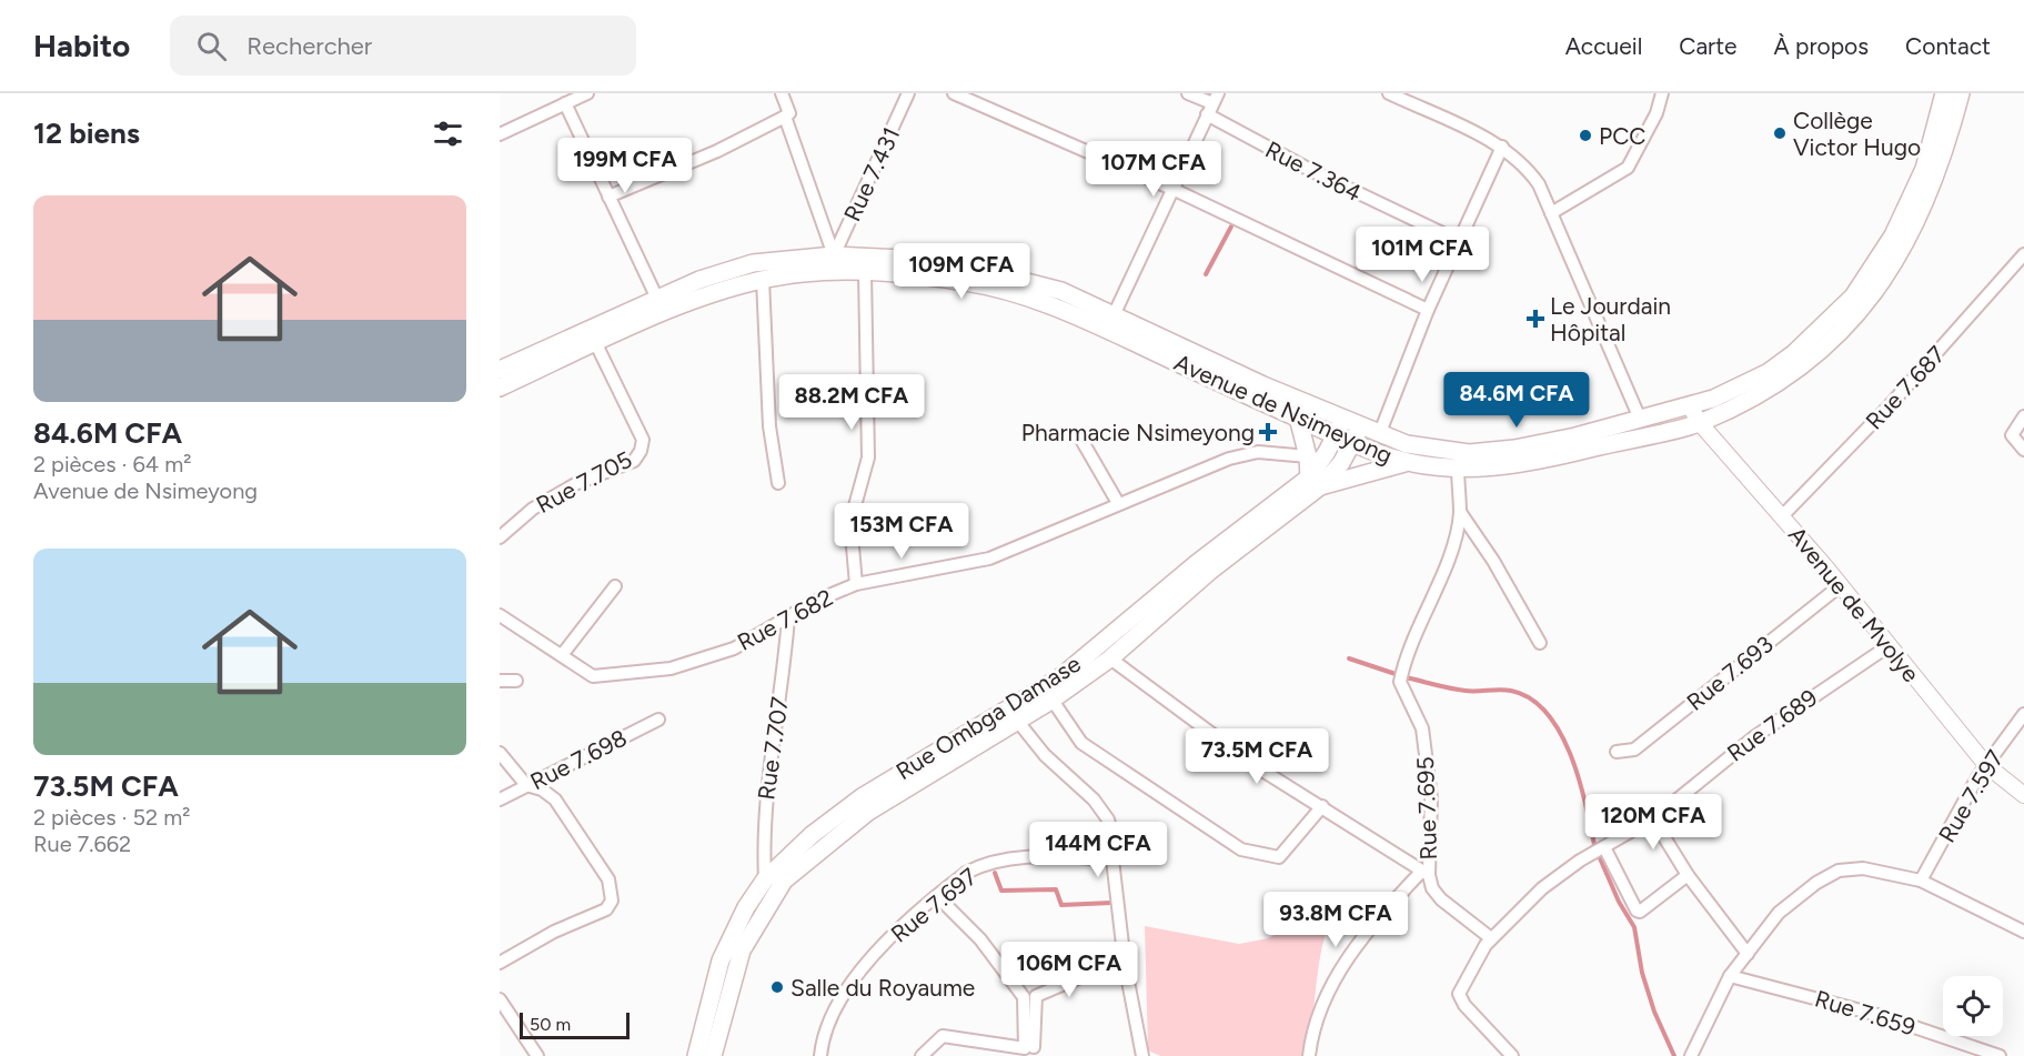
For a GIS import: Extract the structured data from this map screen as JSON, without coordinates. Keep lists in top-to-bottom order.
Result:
{
  "streets": {
    "main road": ["Avenue de Nsimeyong", "Rue Ombga Damase"],
    "street": [
      "Rue 7.364",
      "Rue 7.431",
      "Rue 7.687",
      "Rue 7.705",
      "Avenue de Mvolye",
      "Rue 7.682",
      "Rue 7.693",
      "Rue 7.689",
      "Rue 7.707",
      "Rue 7.698",
      "Rue 7.597",
      "Rue 7.695",
      "Rue 7.697",
      "Rue 7.659"
    ]
  },
  "crossings": [
    ["Rue 7.431", "Avenue de Nsimeyong"],
    ["Rue 7.687", "Avenue de Mvolye"],
    ["Avenue de Nsimeyong", "Rue 7.705"],
    ["Avenue de Nsimeyong", "Avenue de Mvolye"],
    ["Avenue de Nsimeyong", "Rue Ombga Damase"],
    ["Avenue de Nsimeyong", "Rue 7.695"],
    ["Avenue de Mvolye", "Rue 7.693"],
    ["Avenue de Mvolye", "Rue 7.689"],
    ["Avenue de Mvolye", "Rue 7.597"],
    ["Rue 7.682", "Rue 7.707"],
    ["Rue Ombga Damase", "Rue 7.707"],
    ["Rue 7.689", "Rue 7.695"]
  ],
  "places": {
    "other": ["Collège Victor Hugo", "PCC", "Salle du Royaume"],
    "health": ["Le Jourdain Hôpital", "Pharmacie Nsimeyong"]
  },
  "scale_bar": "50 m",
  "page": {
    "header": "Habito",
    "search": "Rechercher",
    "nav": [
      "Accueil",
      "Carte",
      "À propos",
      "Contact"
    ],
    "heading": "12 biens",
    "price": [
      "199M CFA",
      "107M CFA",
      "101M CFA",
      "109M CFA",
      "84.6M CFA",
      "88.2M CFA",
      "153M CFA",
      "73.5M CFA",
      "120M CFA",
      "144M CFA",
      "93.8M CFA",
      "106M CFA"
    ],
    "list": [
      {
        "name": "84.6M CFA",
        "note": "2 pièces · 64 m² · Avenue de Nsimeyong"
      },
      {
        "name": "73.5M CFA",
        "note": "2 pièces · 52 m² · Rue 7.662"
      }
    ],
    "scale": "50 m"
  }
}
